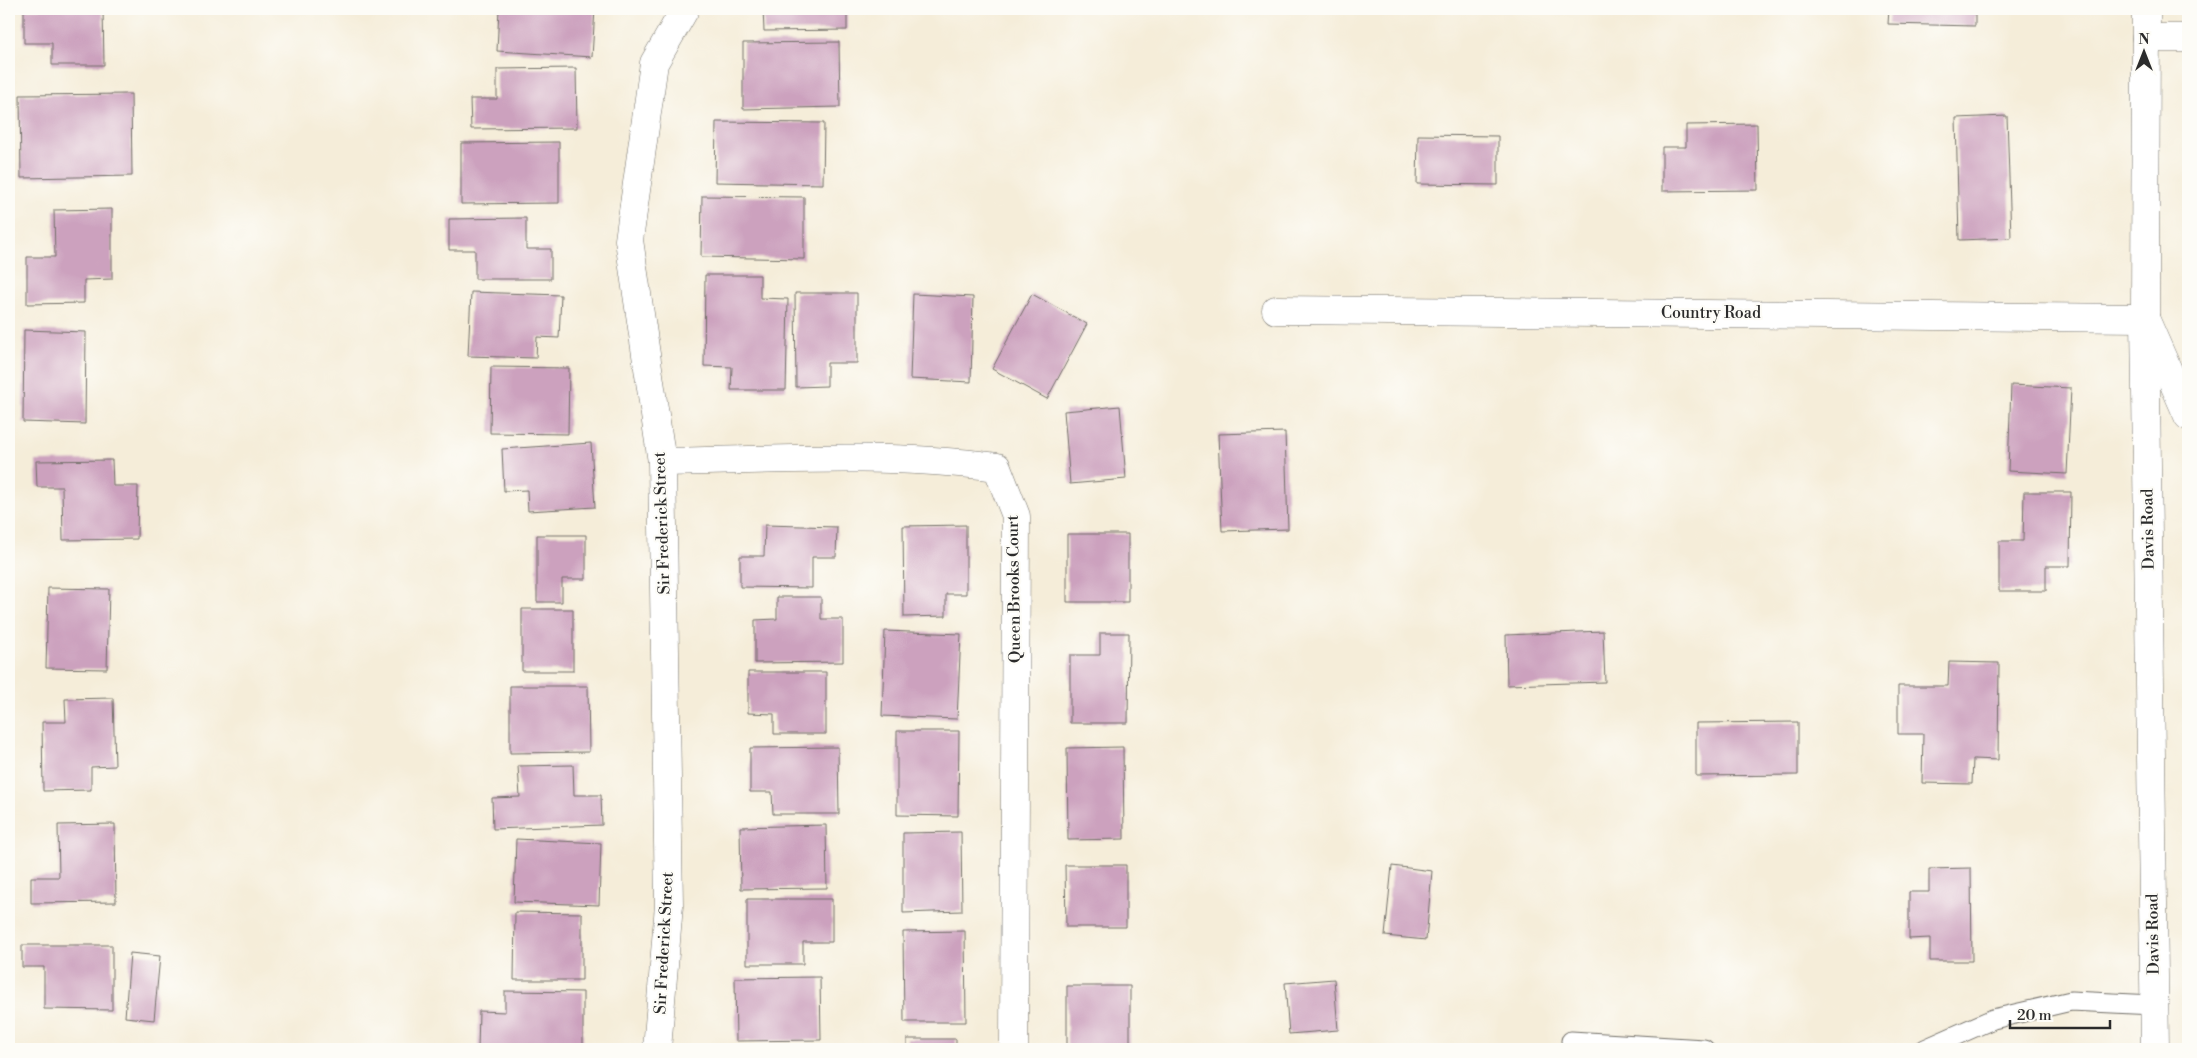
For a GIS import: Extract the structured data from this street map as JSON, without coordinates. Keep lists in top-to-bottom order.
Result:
{
  "streets": {
    "street": [
      "Country Road",
      "Sir Frederick Street",
      "Davis Road",
      "Queen Brooks Court"
    ]
  },
  "crossings": [
    ["Country Road", "Davis Road"],
    ["Sir Frederick Street", "Queen Brooks Court"]
  ],
  "scale_bar": "20 m",
  "north": "top"
}
